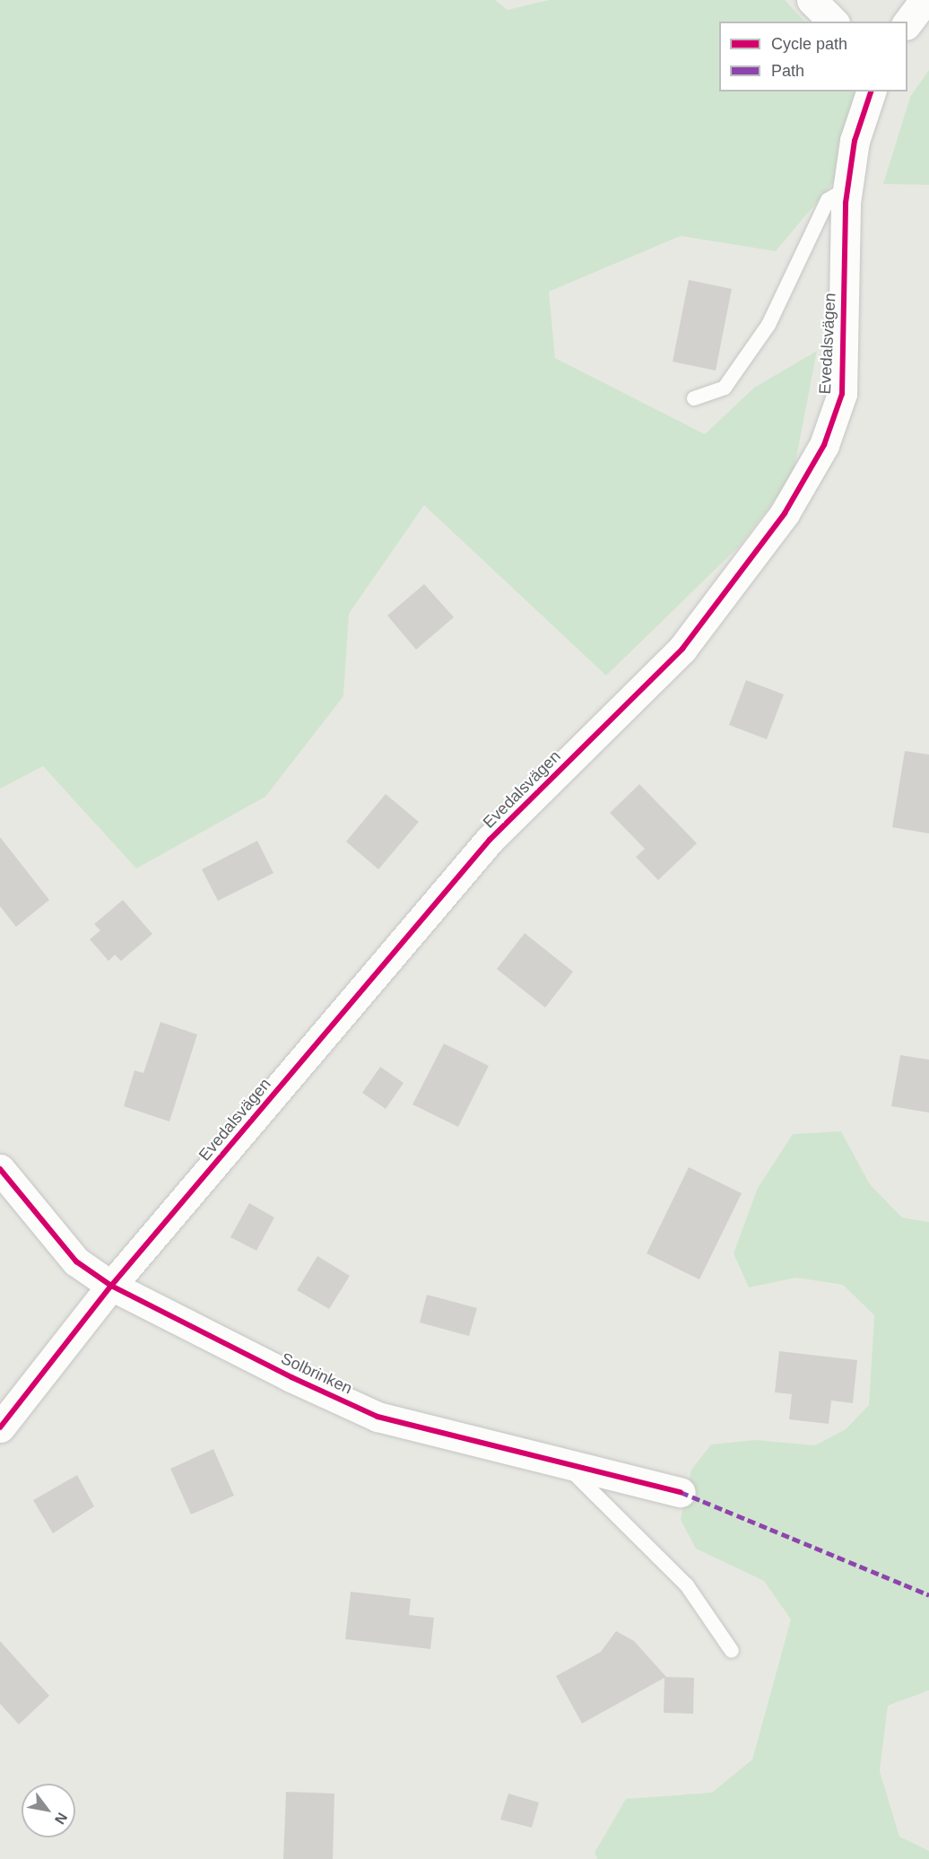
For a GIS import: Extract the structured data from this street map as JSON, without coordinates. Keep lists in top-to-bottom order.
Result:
{
  "streets": {
    "street": ["Evedalsvägen", "Solbrinken"]
  },
  "crossings": [
    ["Evedalsvägen", "Solbrinken"]
  ],
  "legend": ["Cycle path", "Path"],
  "north": "bottom right"
}
